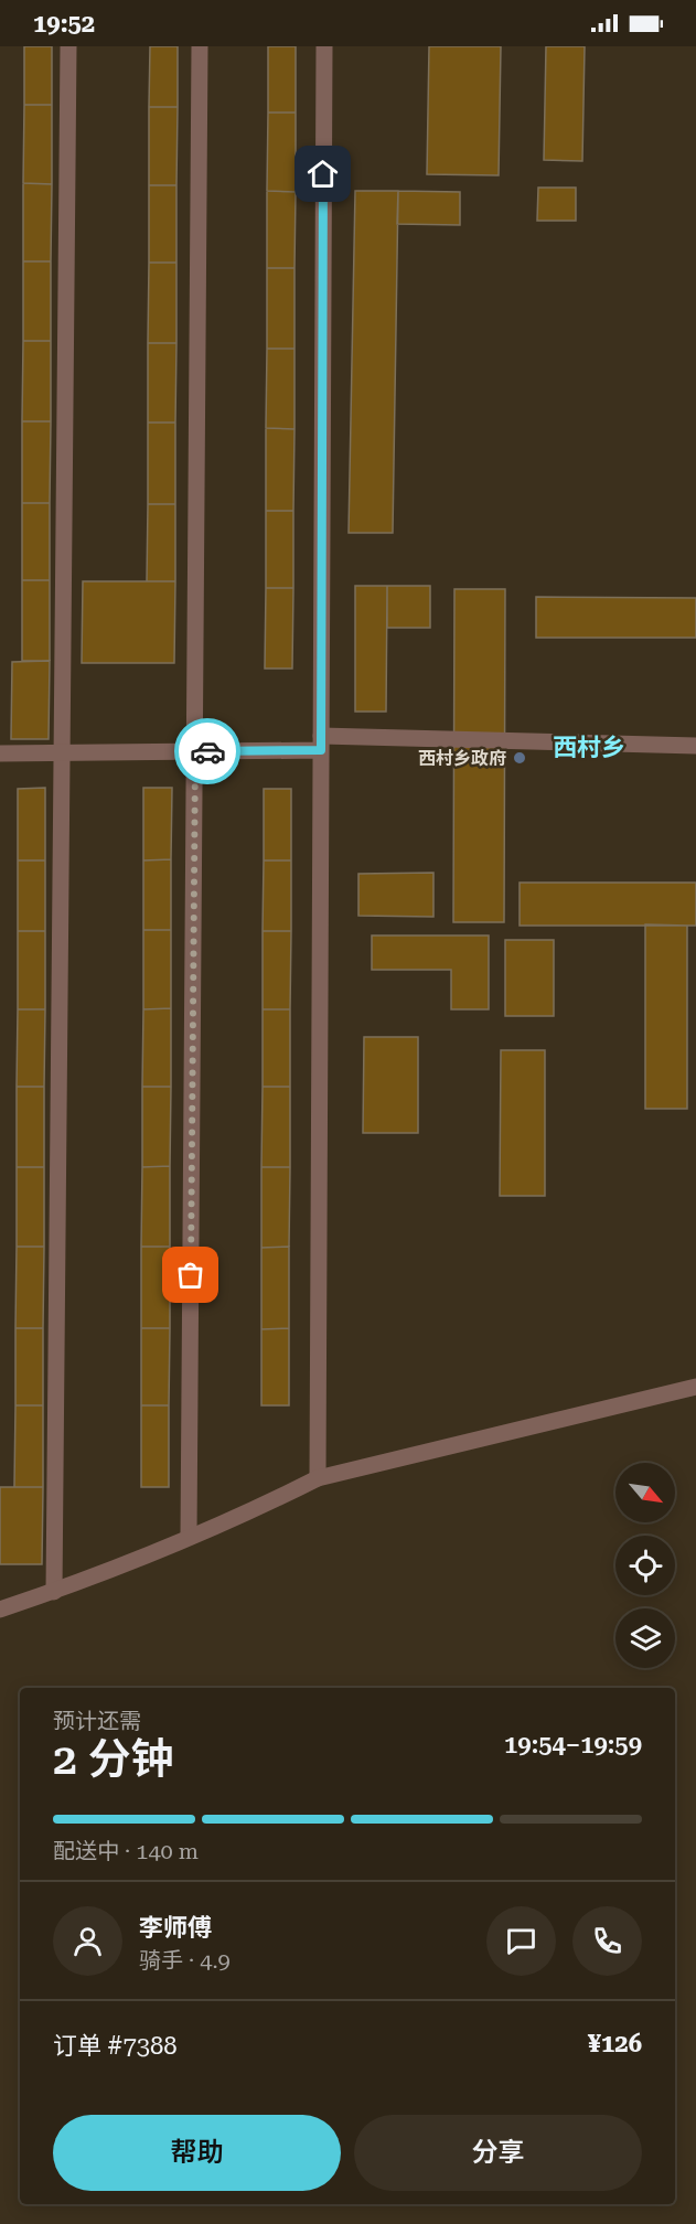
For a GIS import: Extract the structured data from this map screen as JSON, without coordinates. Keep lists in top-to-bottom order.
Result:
{
  "districts": ["西村乡"],
  "places": ["西村乡政府"],
  "north": "bottom right",
  "page": {
    "status": "19:52",
    "heading": ["2 分钟", "预计还需", "19:54–19:59"],
    "panel": [
      "李师傅",
      "骑手 · 4.9",
      "订单 #7388",
      "¥126"
    ],
    "bar": "配送中 · 140 m",
    "buttons": ["帮助", "分享"]
  }
}
